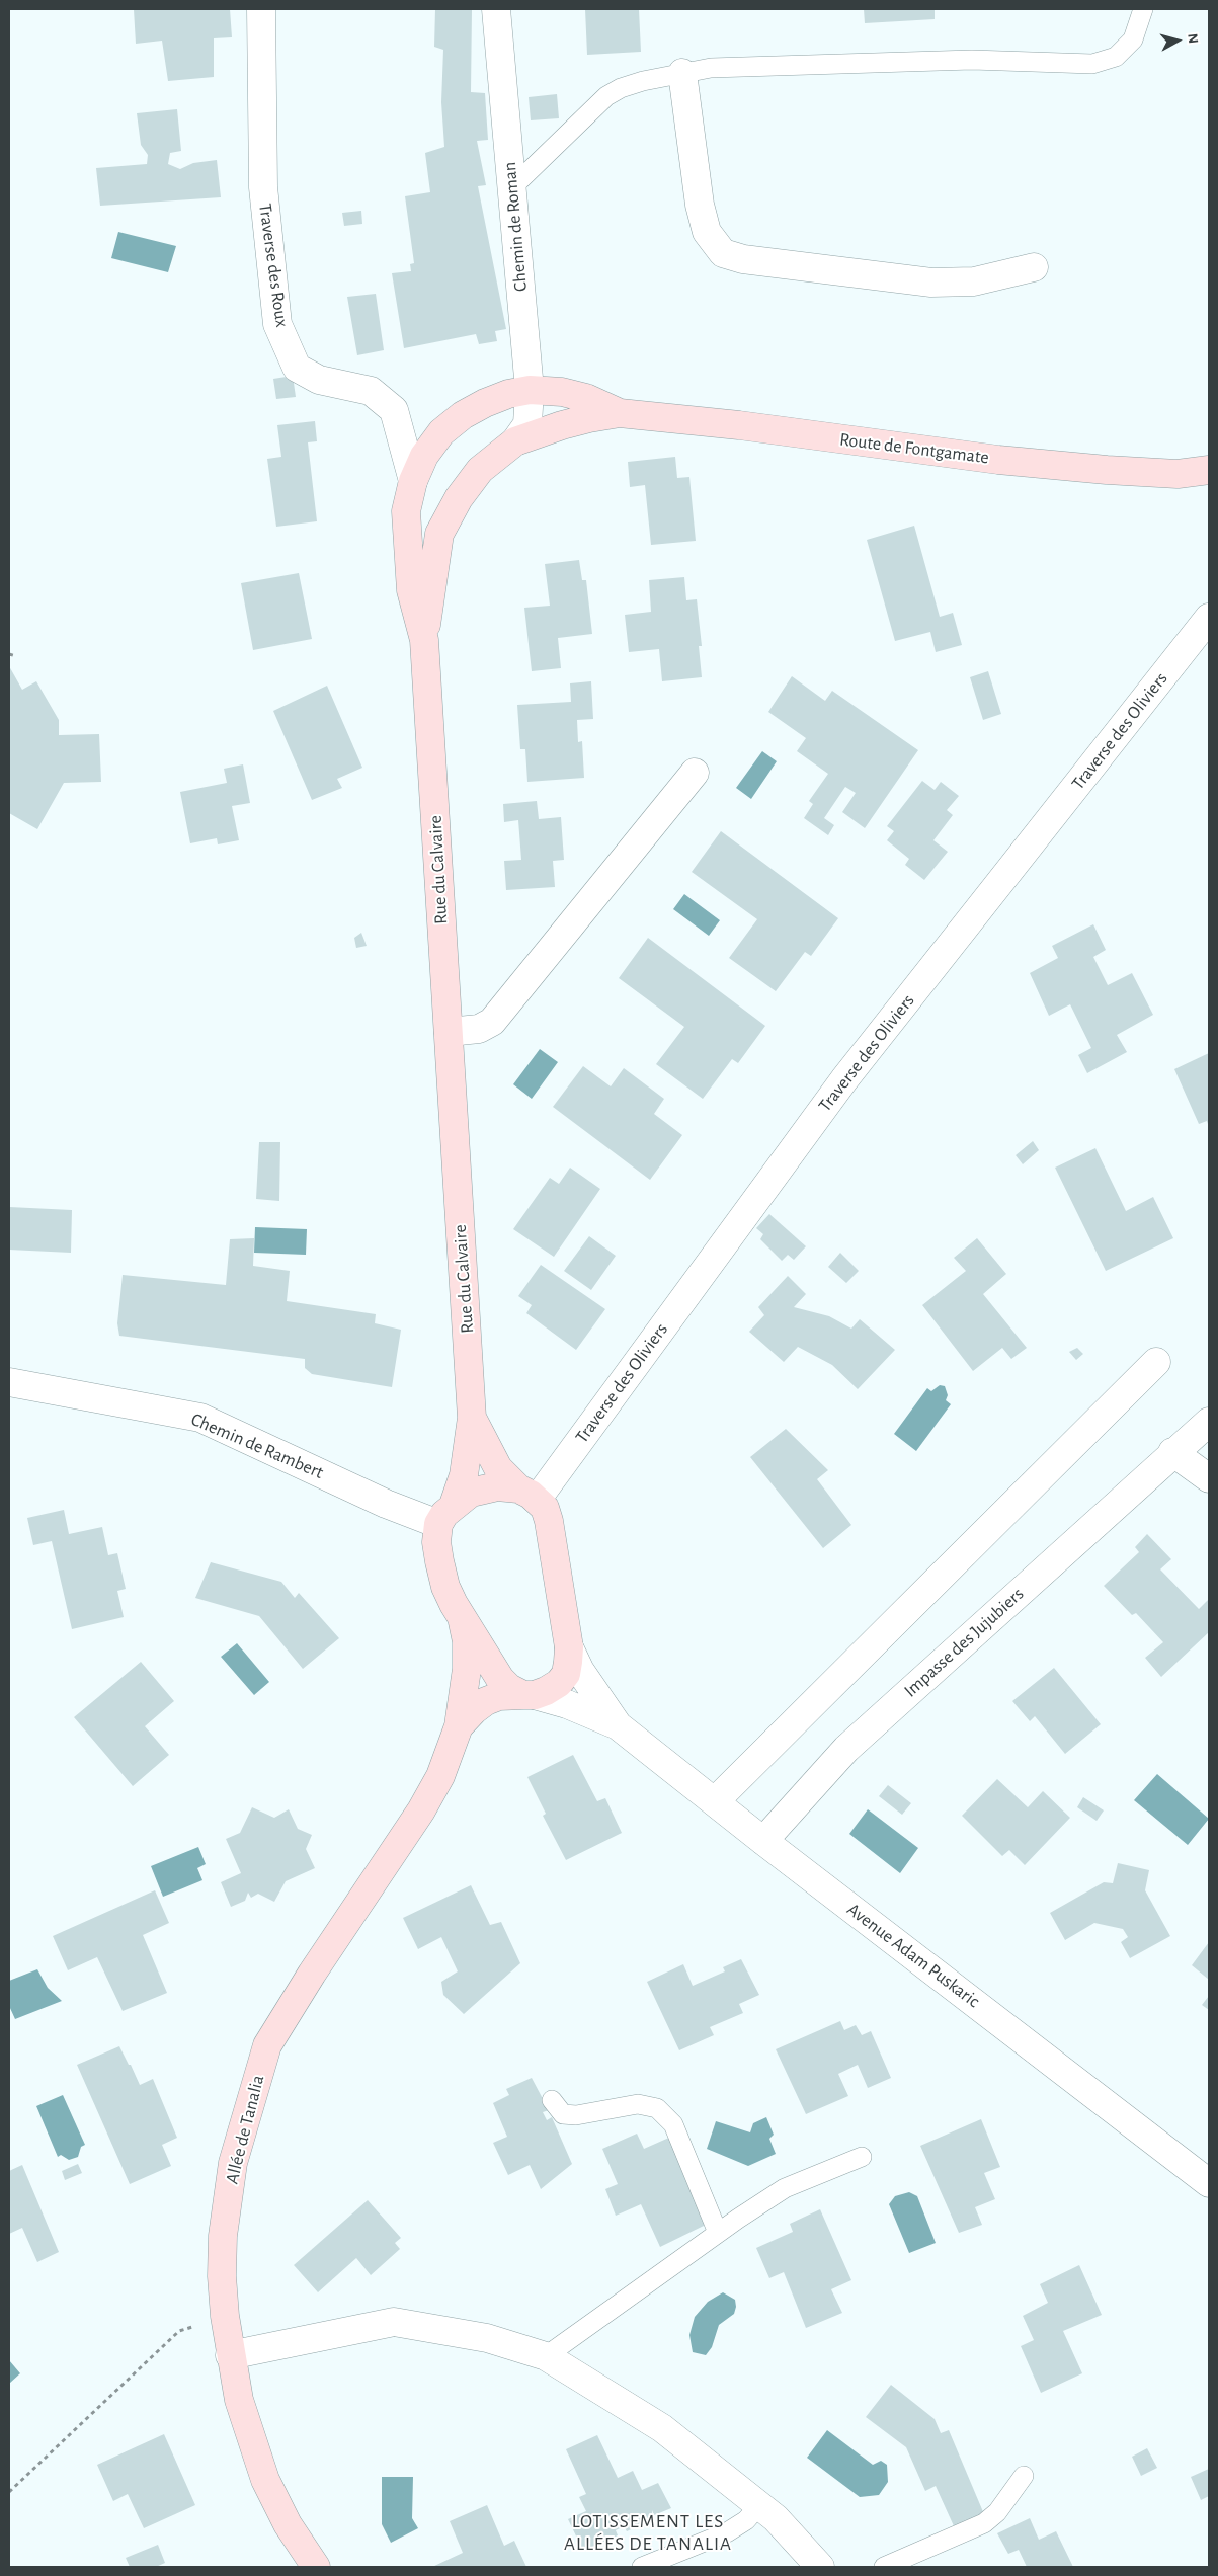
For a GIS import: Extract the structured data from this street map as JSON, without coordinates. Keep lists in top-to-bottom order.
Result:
{
  "streets": {
    "street": [
      "Chemin de Roman",
      "Traverse des Roux",
      "Route de Fontgamate",
      "Traverse des Oliviers",
      "Rue du Calvaire",
      "Chemin de Rambert",
      "Impasse des Jujubiers",
      "Avenue Adam Puskaric",
      "Allée de Tanalia"
    ]
  },
  "crossings": [
    ["Chemin de Roman", "Route de Fontgamate"],
    ["Chemin de Roman", "Rue du Calvaire"],
    ["Traverse des Roux", "Rue du Calvaire"],
    ["Route de Fontgamate", "Rue du Calvaire"],
    ["Traverse des Oliviers", "Rue du Calvaire"],
    ["Rue du Calvaire", "Chemin de Rambert"],
    ["Rue du Calvaire", "Avenue Adam Puskaric"],
    ["Rue du Calvaire", "Allée de Tanalia"],
    ["Impasse des Jujubiers", "Avenue Adam Puskaric"],
    ["Avenue Adam Puskaric", "Allée de Tanalia"]
  ],
  "districts": ["LOTISSEMENT LES ALLÉES DE TANALIA"],
  "north": "right"
}
